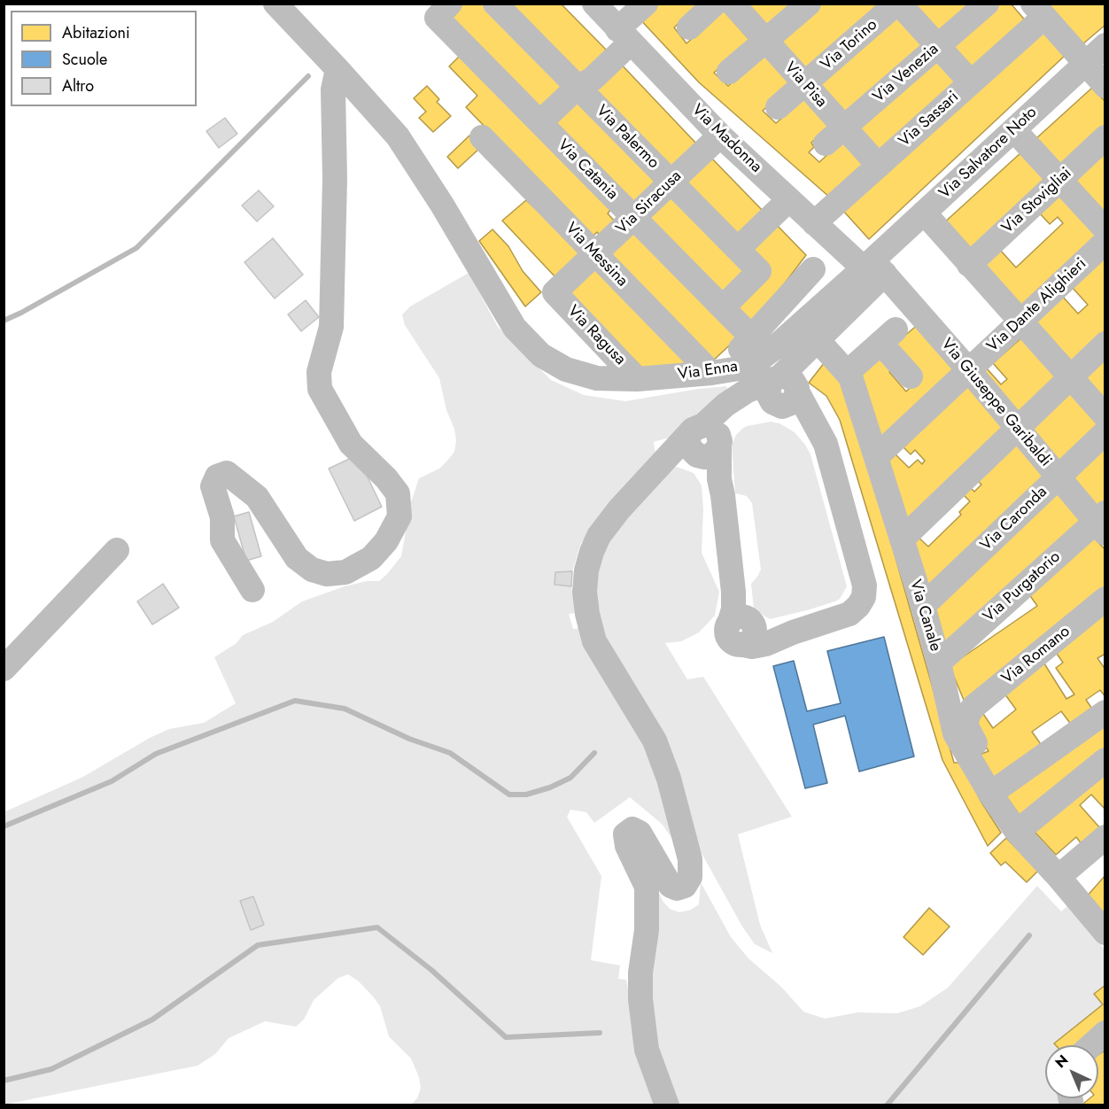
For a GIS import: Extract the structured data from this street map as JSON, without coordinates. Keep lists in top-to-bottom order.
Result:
{
  "streets": {
    "street": [
      "Via Torino",
      "Via Venezia",
      "Via Pisa",
      "Via Sassari",
      "Via Palermo",
      "Via Madonna",
      "Via Salvatore Noto",
      "Via Catania",
      "Via Stovigliai",
      "Via Siracusa",
      "Via Messina",
      "Via Dante Alighieri",
      "Via Ragusa",
      "Via Enna",
      "Via Giuseppe Garibaldi",
      "Via Caronda",
      "Via Purgatorio",
      "Via Canale",
      "Via Romano"
    ]
  },
  "crossings": [
    ["Via Torino", "Via Pisa"],
    ["Via Venezia", "Via Pisa"],
    ["Via Pisa", "Via Sassari"],
    ["Via Sassari", "Via Madonna"],
    ["Via Palermo", "Via Catania"],
    ["Via Palermo", "Via Siracusa"],
    ["Via Madonna", "Via Salvatore Noto"],
    ["Via Madonna", "Via Siracusa"],
    ["Via Madonna", "Via Enna"],
    ["Via Madonna", "Via Giuseppe Garibaldi"],
    ["Via Salvatore Noto", "Via Enna"],
    ["Via Salvatore Noto", "Via Giuseppe Garibaldi"],
    ["Via Catania", "Via Siracusa"],
    ["Via Siracusa", "Via Messina"],
    ["Via Siracusa", "Via Ragusa"],
    ["Via Messina", "Via Enna"],
    ["Via Dante Alighieri", "Via Giuseppe Garibaldi"],
    ["Via Dante Alighieri", "Via Canale"],
    ["Via Ragusa", "Via Enna"],
    ["Via Enna", "Via Giuseppe Garibaldi"],
    ["Via Giuseppe Garibaldi", "Via Caronda"],
    ["Via Giuseppe Garibaldi", "Via Purgatorio"],
    ["Via Caronda", "Via Canale"],
    ["Via Purgatorio", "Via Canale"],
    ["Via Canale", "Via Romano"]
  ],
  "legend": ["Abitazioni", "Scuole", "Altro"],
  "north": "top left"
}
